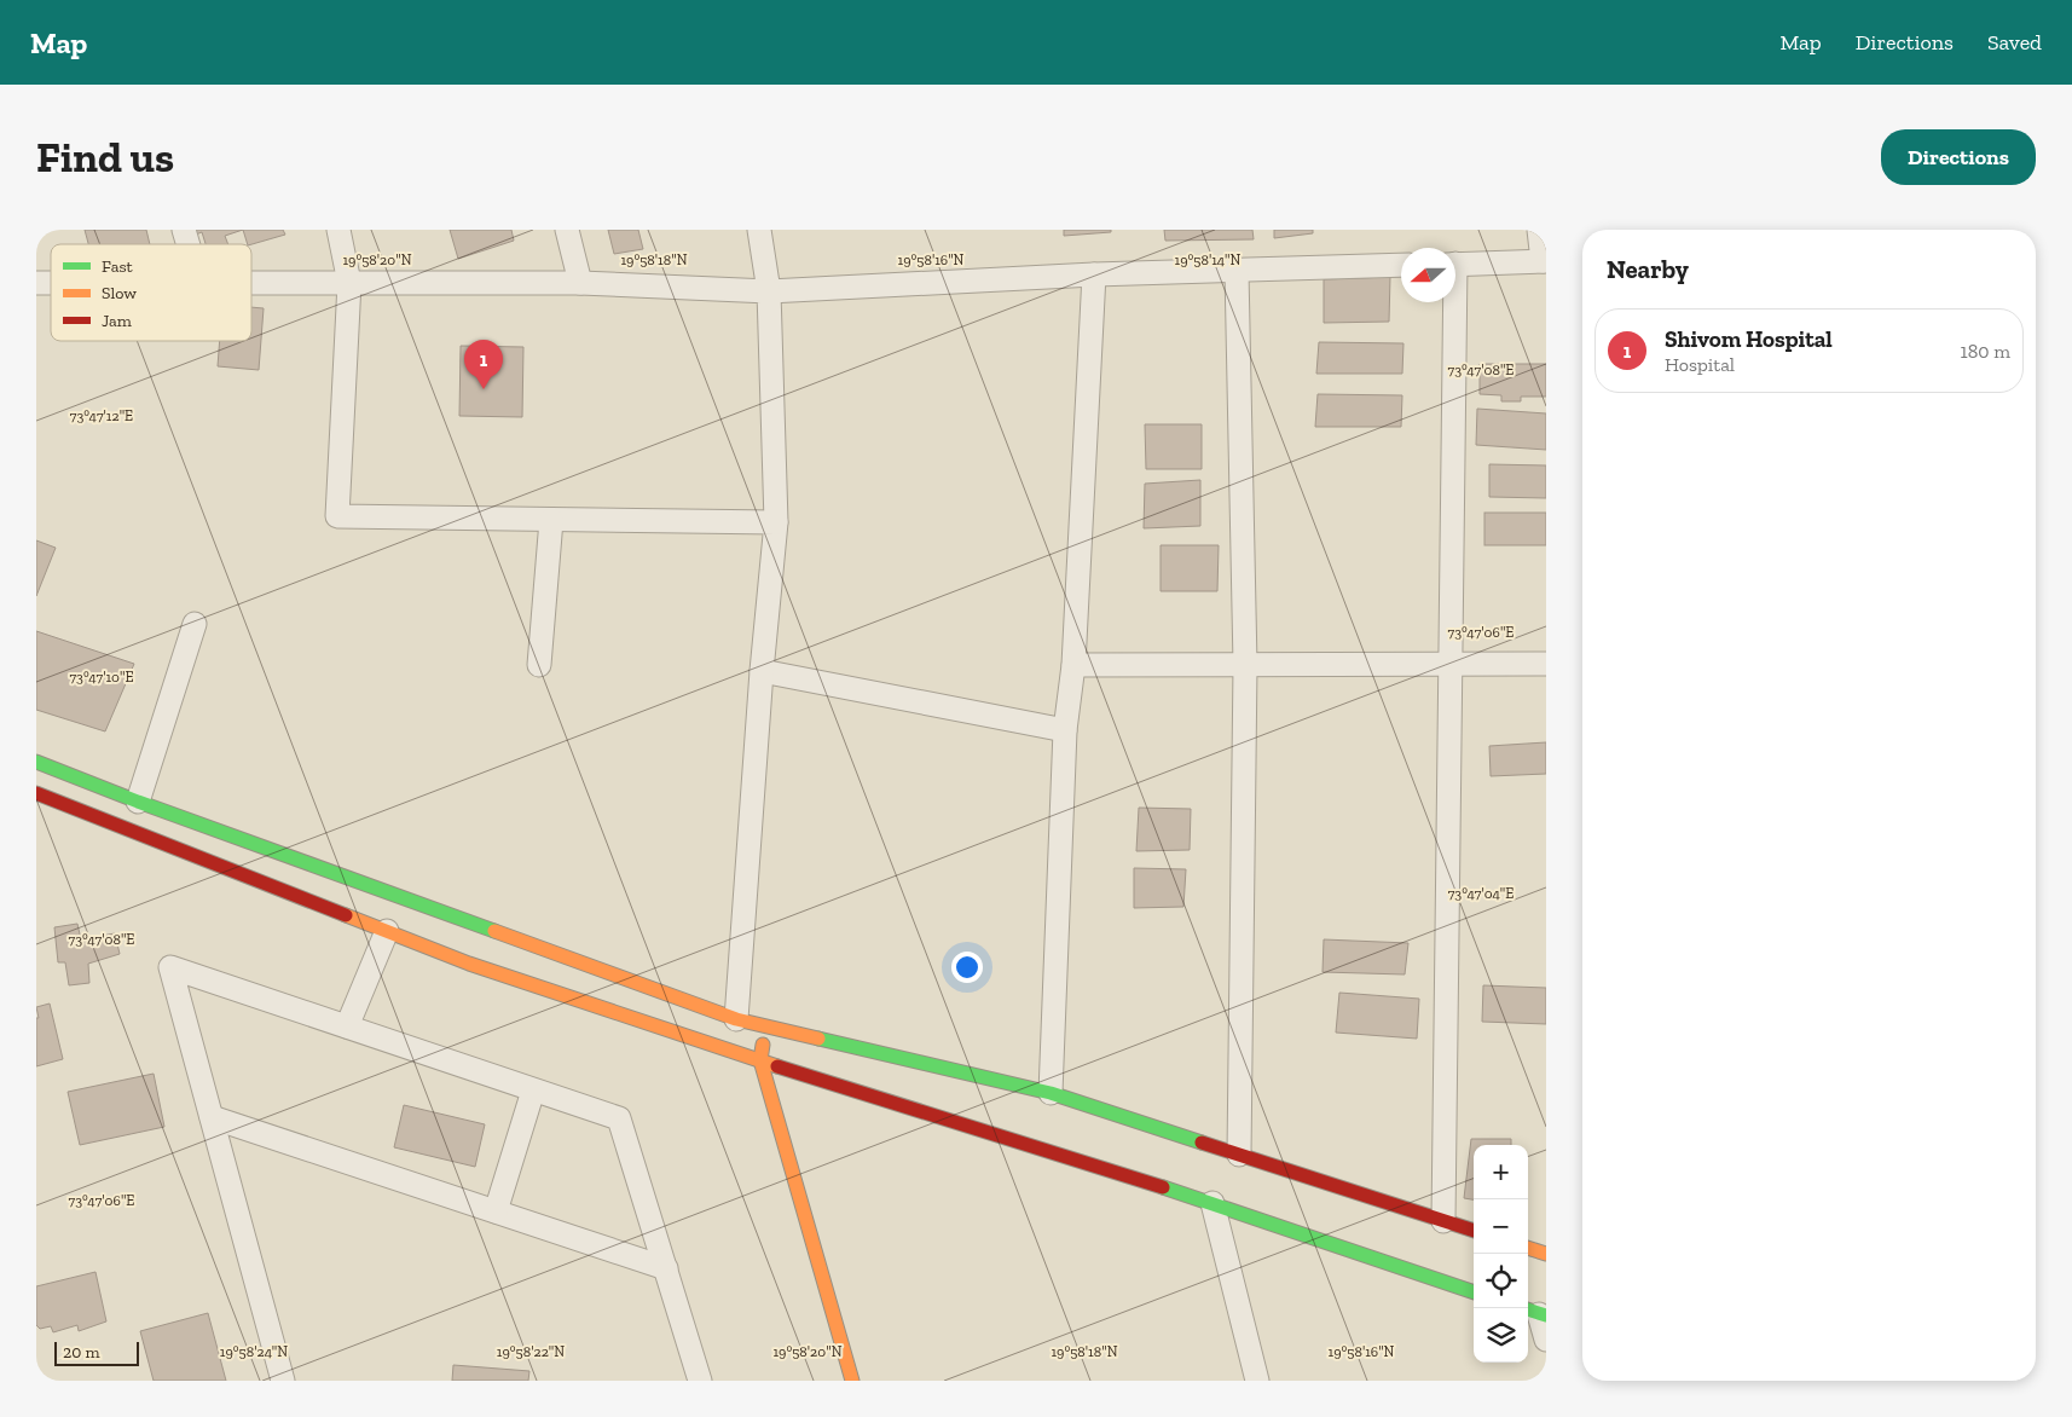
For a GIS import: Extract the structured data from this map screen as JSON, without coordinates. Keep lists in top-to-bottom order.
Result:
{
  "legend": ["Fast", "Slow", "Jam"],
  "scale_bar": "20 m",
  "north": "left",
  "page": {
    "header": "Map",
    "nav": ["Map", "Directions", "Saved"],
    "buttons": "Directions",
    "title": "Find us",
    "heading": "Nearby",
    "list": [
      {
        "mark": "1",
        "name": "Shivom Hospital",
        "note": "Hospital",
        "value": "180 m"
      }
    ],
    "pins": "1",
    "map_buttons": ["+", "−"],
    "scale": "20 m"
  },
  "coordinates": [
    "19°58'20\"N",
    "19°58'18\"N",
    "19°58'16\"N",
    "19°58'14\"N",
    "73°47'08\"E",
    "73°47'12\"E",
    "73°47'06\"E",
    "73°47'10\"E",
    "73°47'04\"E",
    "19°58'24\"N",
    "19°58'22\"N"
  ]
}
